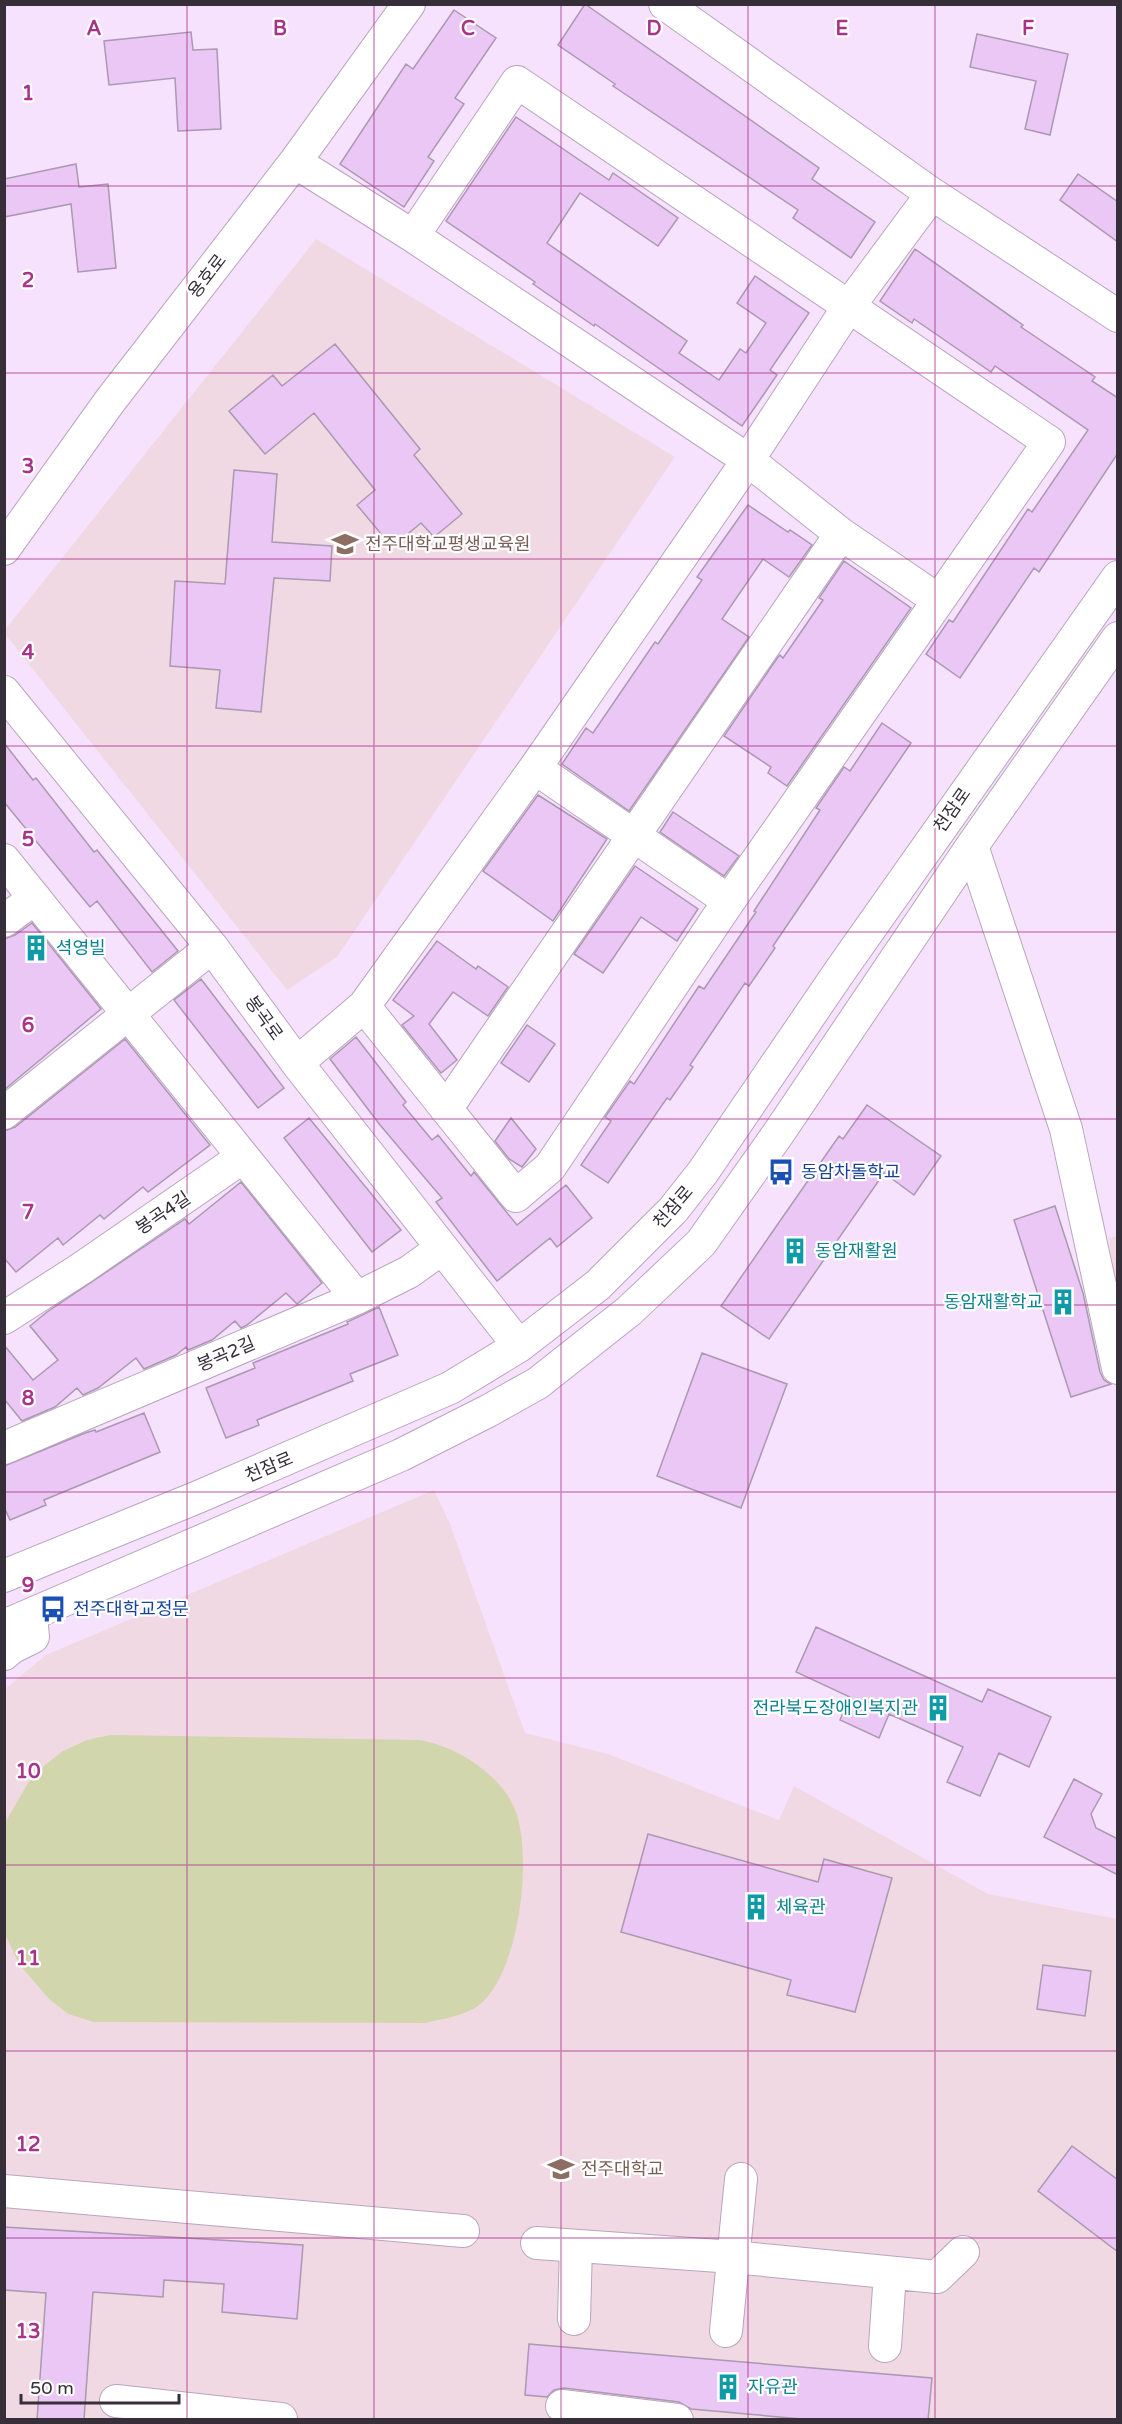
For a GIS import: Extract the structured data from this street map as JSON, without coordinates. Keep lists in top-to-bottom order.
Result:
{
  "streets": {
    "street": [
      "용호로",
      "천잠로",
      "봉곡로",
      "봉곡4길",
      "봉곡2길"
    ]
  },
  "crossings": [
    ["천잠로", "봉곡로"],
    ["봉곡로", "봉곡2길"]
  ],
  "places": {
    "school or university": ["전주대학교평생교육원", "전주대학교"],
    "building": [
      "셕영빌",
      "동암재활원",
      "동암재활학교",
      "전라북도장애인복지관",
      "체육관",
      "자유관"
    ],
    "bus stop": ["동암차돌학교", "전주대학교정문"]
  },
  "scale_bar": "50 m",
  "grid": {
    "columns": [
      "A",
      "B",
      "C",
      "D",
      "E",
      "F"
    ],
    "rows": [
      "1",
      "2",
      "3",
      "4",
      "5",
      "6",
      "7",
      "8",
      "9",
      "10",
      "11",
      "12",
      "13"
    ]
  }
}
